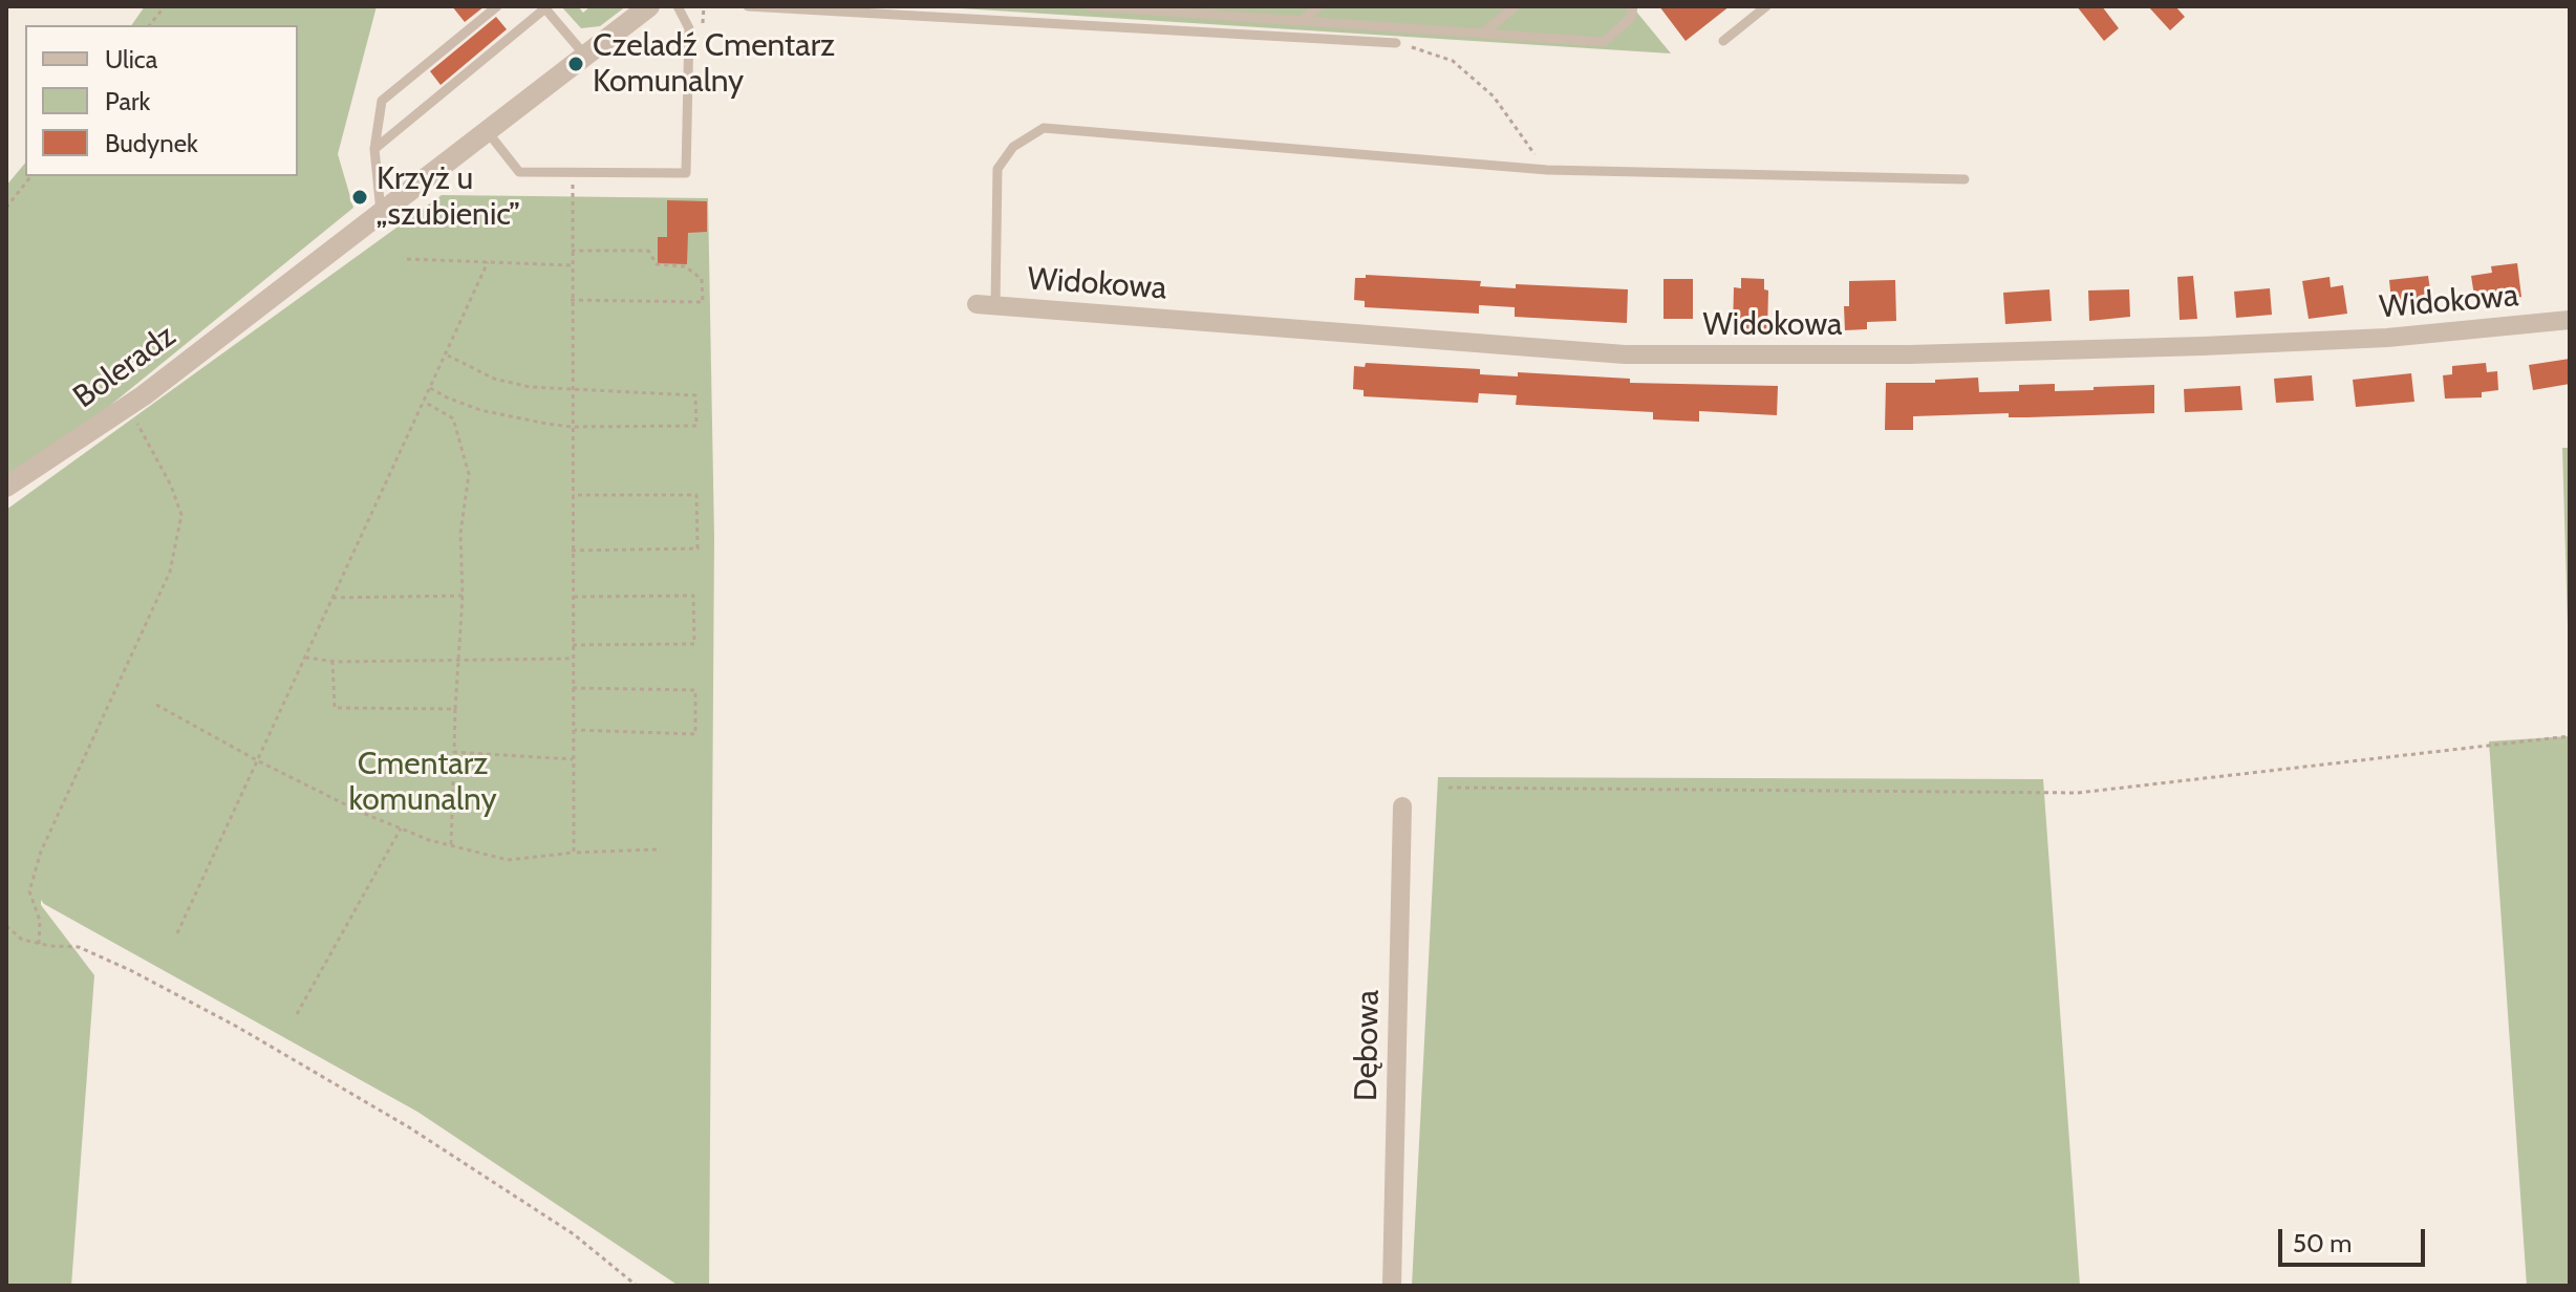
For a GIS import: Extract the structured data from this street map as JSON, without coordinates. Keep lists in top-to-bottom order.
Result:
{
  "streets": {
    "street": ["Widokowa", "Boleradz", "Dębowa"]
  },
  "parks": ["Cmentarz komunalny"],
  "places": ["Czeladź Cmentarz Komunalny", "Krzyż u „szubienic”"],
  "legend": ["Ulica", "Park", "Budynek"],
  "scale_bar": "50 m"
}
